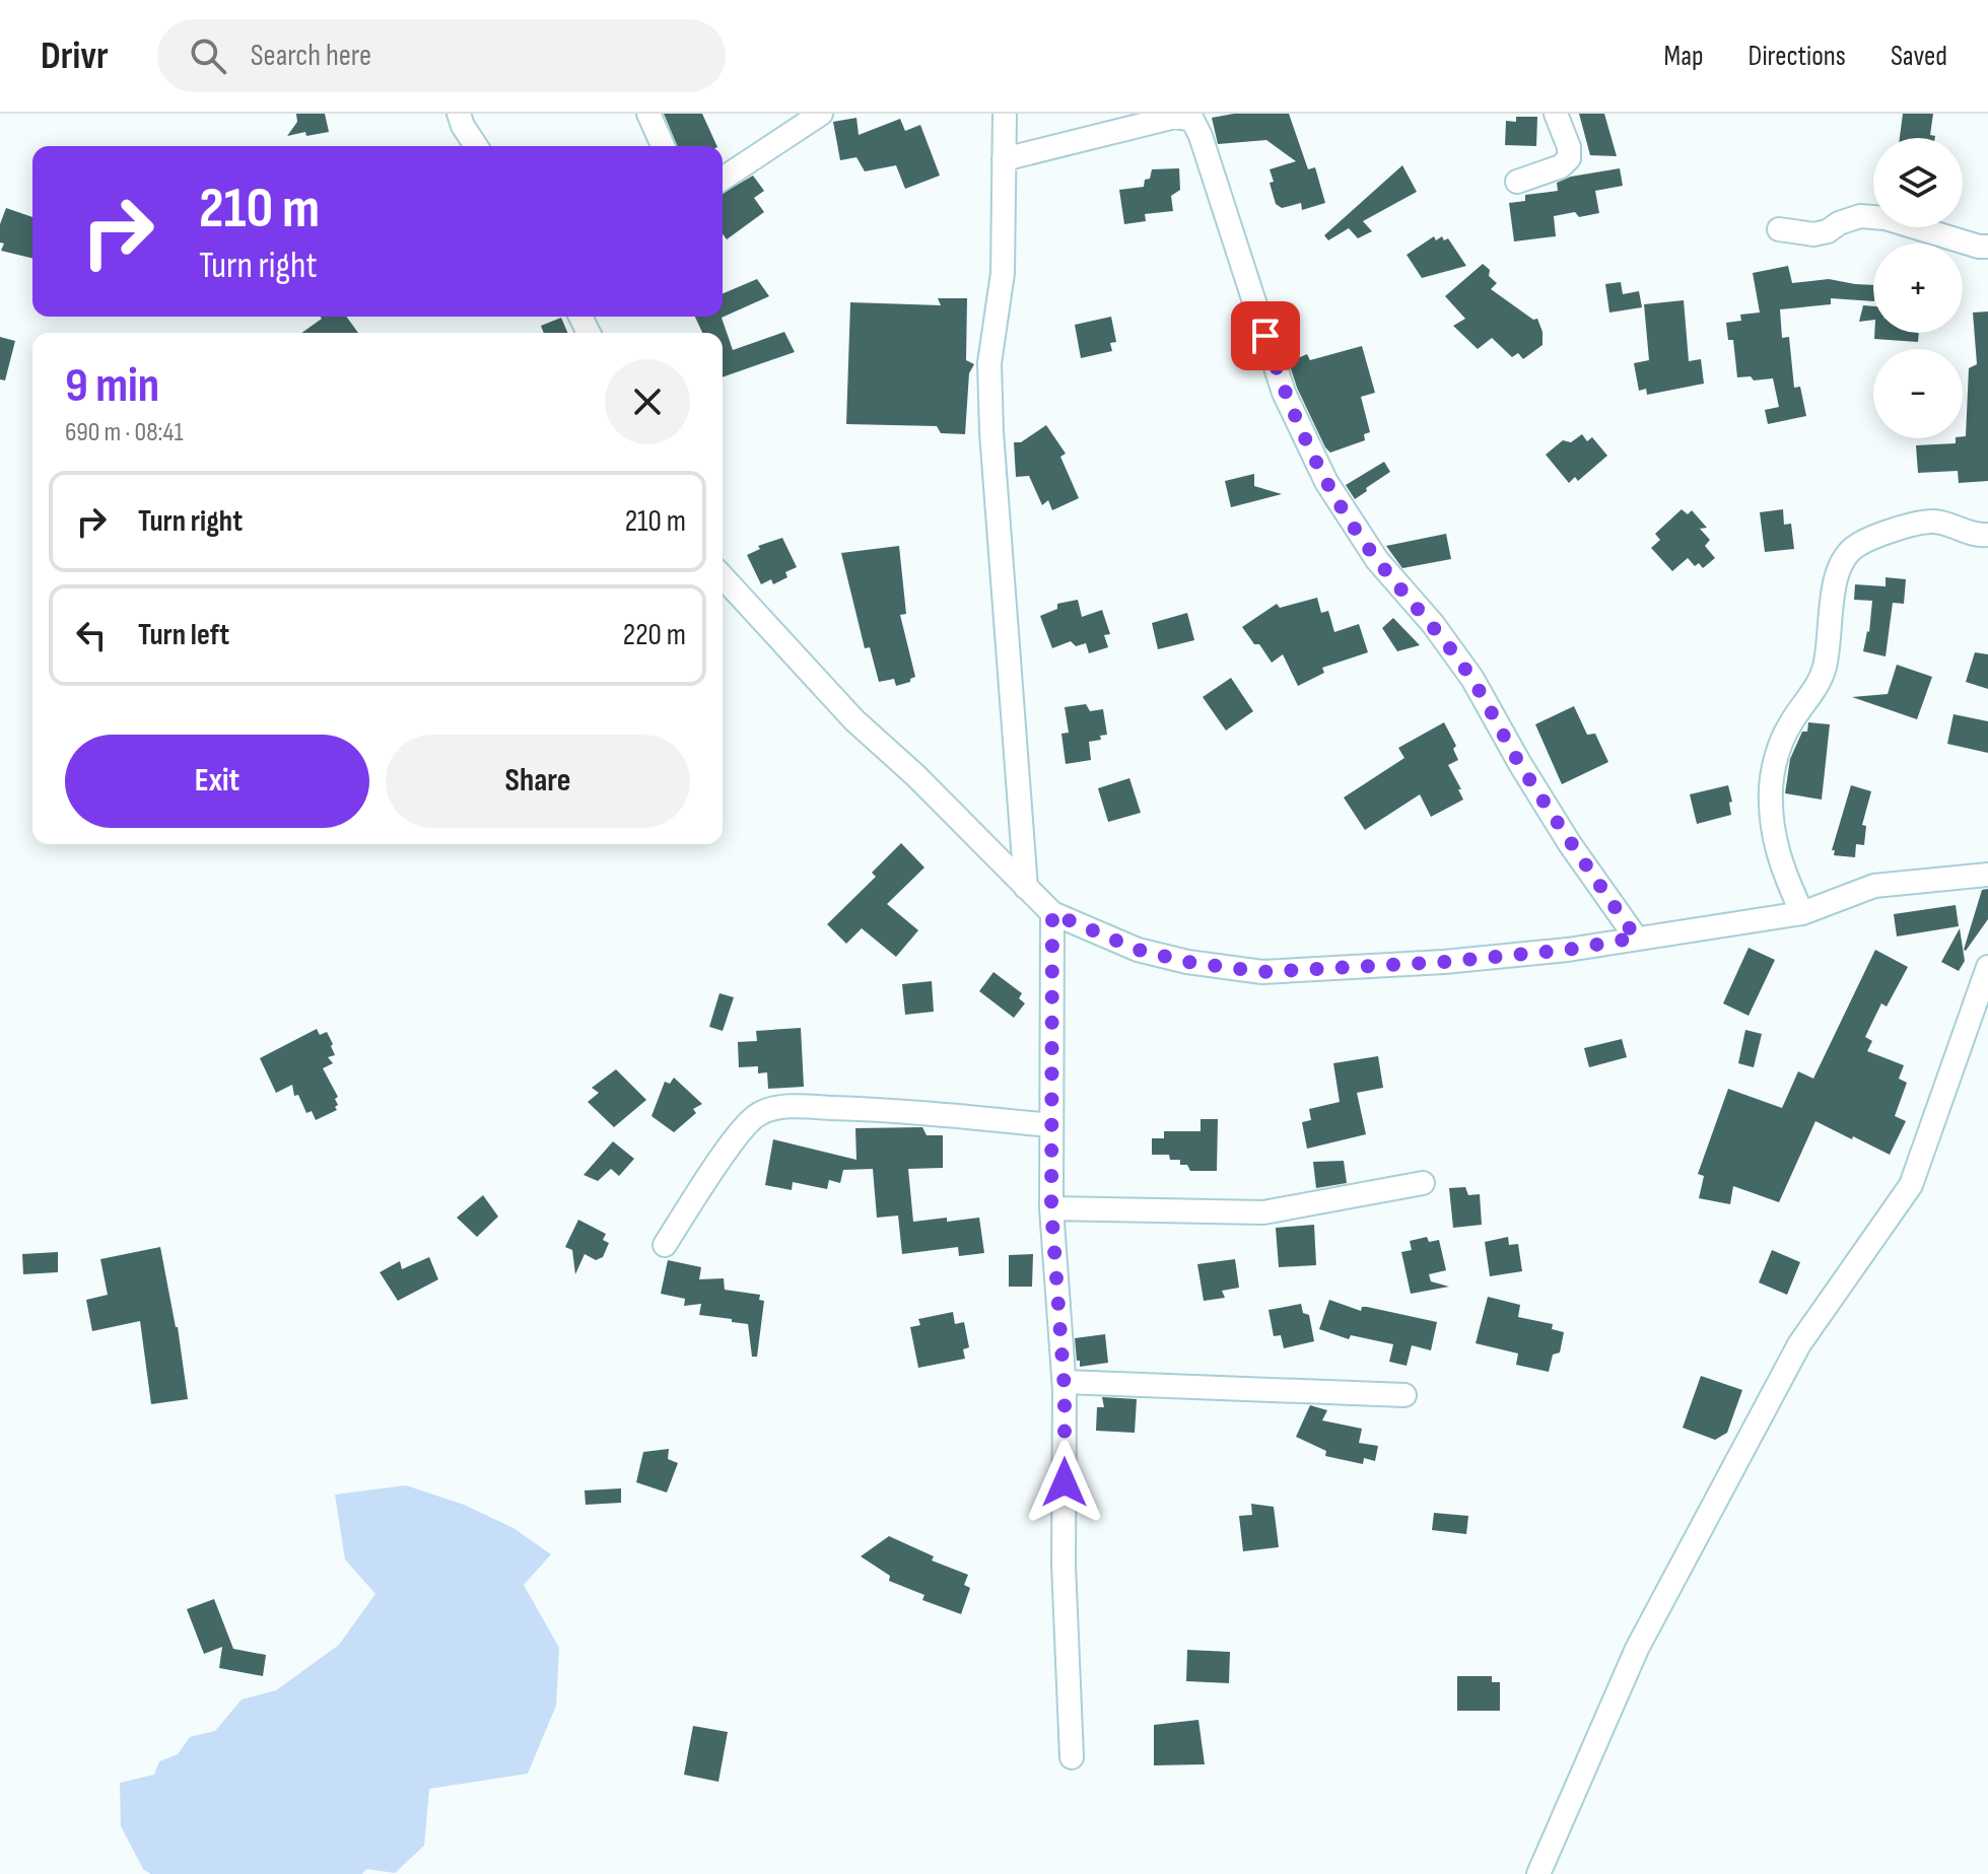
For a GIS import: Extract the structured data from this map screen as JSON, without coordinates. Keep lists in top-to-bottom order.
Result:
{
  "page": {
    "header": "Drivr",
    "search": "Search here",
    "nav": ["Map", "Directions", "Saved"],
    "map_buttons": ["+", "−"],
    "turn": ["210 m", "Turn right"],
    "heading": ["9 min", "690 m · 08:41"],
    "list": [
      {
        "name": "Turn right",
        "value": "210 m"
      },
      {
        "name": "Turn left",
        "value": "220 m"
      }
    ],
    "buttons": ["Exit", "Share"]
  }
}
